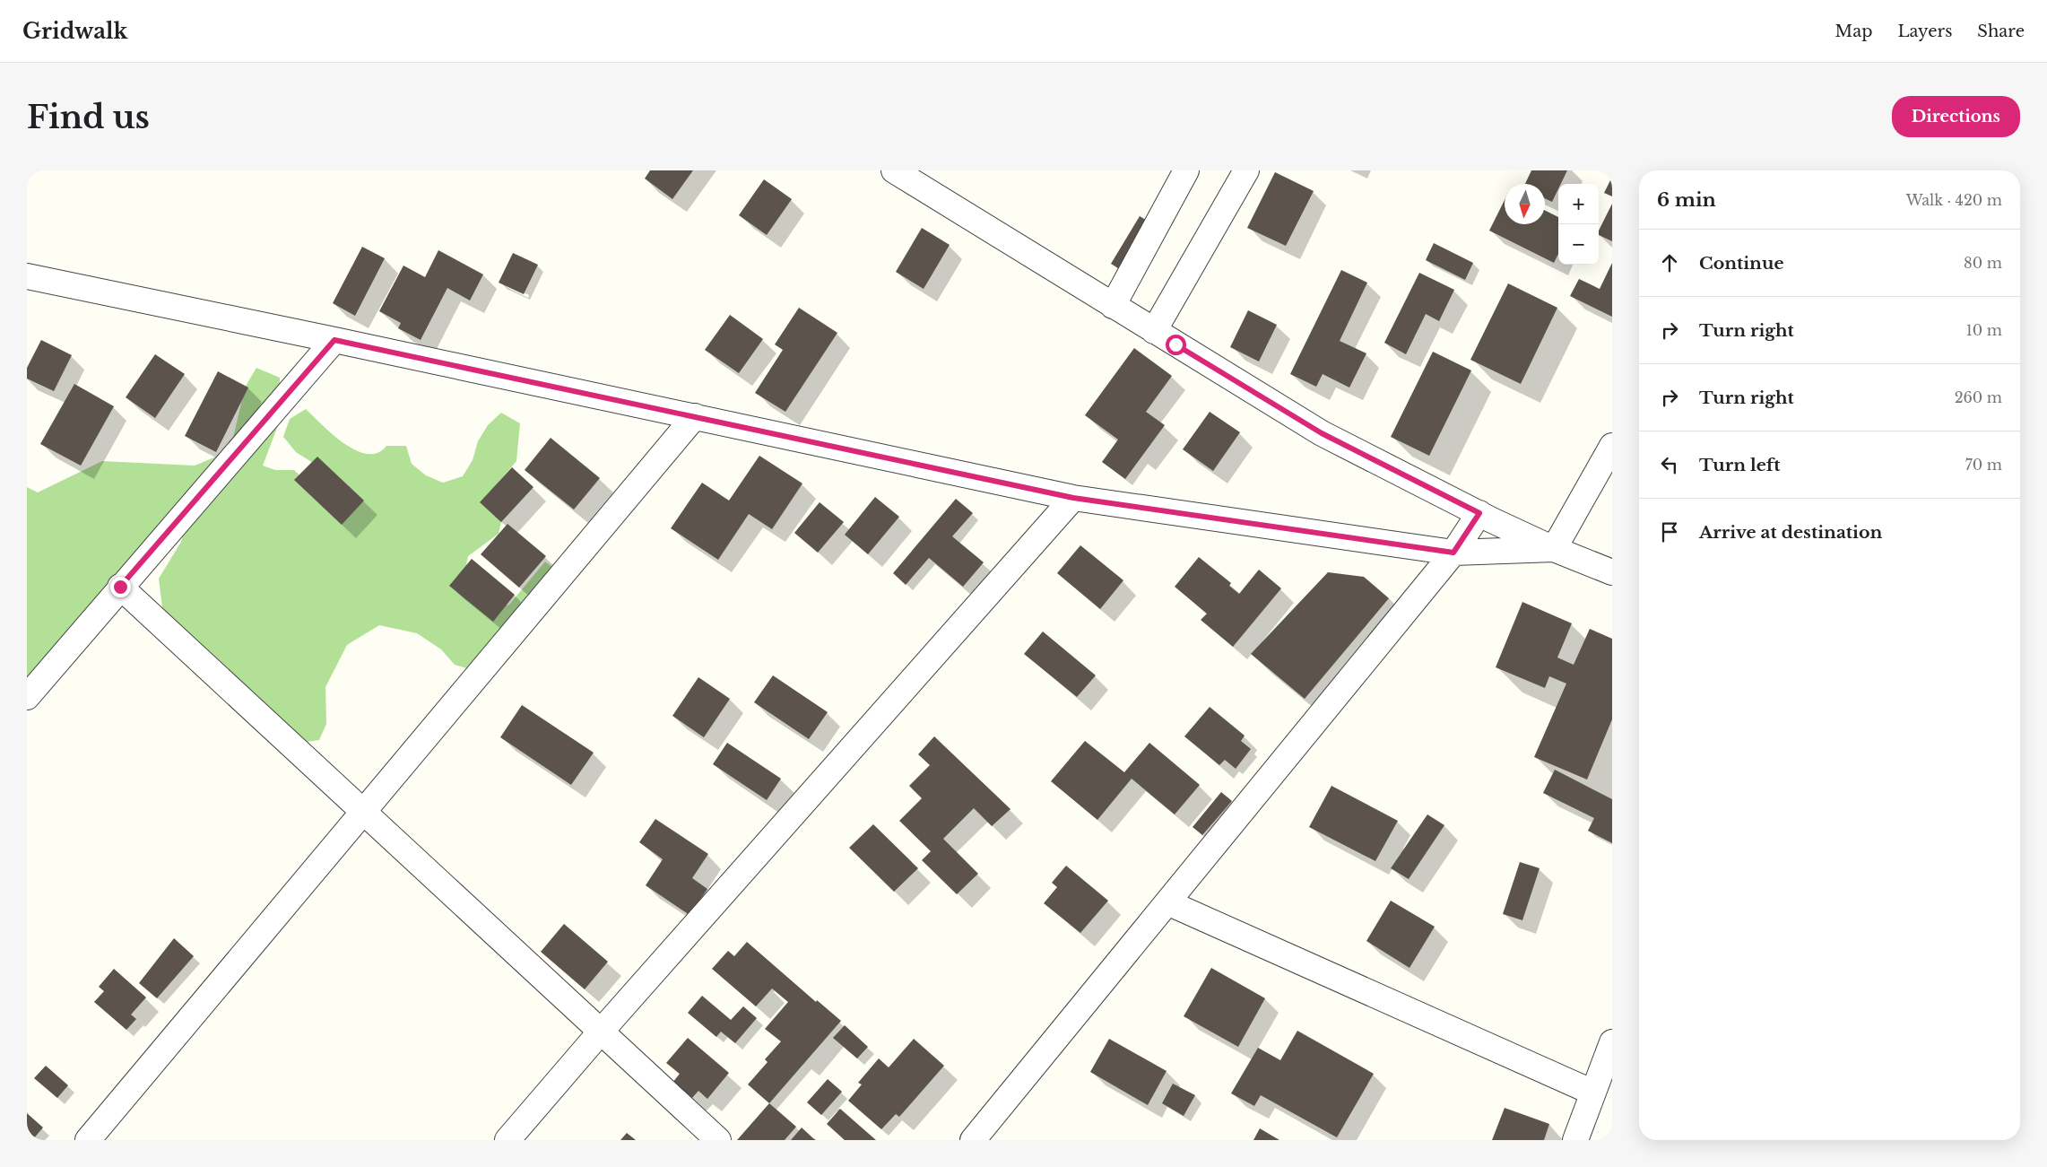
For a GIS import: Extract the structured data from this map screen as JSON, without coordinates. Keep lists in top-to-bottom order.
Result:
{
  "north": "bottom",
  "page": {
    "header": "Gridwalk",
    "nav": ["Map", "Layers", "Share"],
    "buttons": "Directions",
    "title": "Find us",
    "heading": ["6 min", "Walk · 420 m"],
    "map_buttons": ["+", "−"],
    "list": [
      ["Continue", "80 m"],
      ["Turn right", "10 m"],
      ["Turn right", "260 m"],
      ["Turn left", "70 m"],
      "Arrive at destination"
    ]
  }
}
